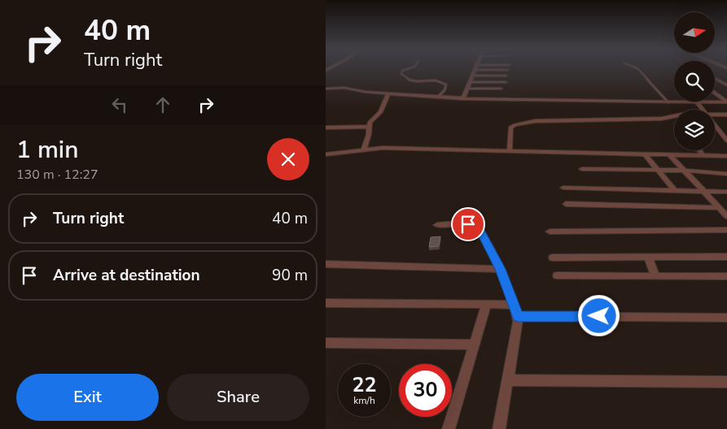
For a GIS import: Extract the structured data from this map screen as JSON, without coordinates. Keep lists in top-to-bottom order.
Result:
{
  "north": "right",
  "page": {
    "turn": ["40 m", "Turn right"],
    "heading": ["1 min", "130 m · 12:27"],
    "list": [
      {
        "name": "Turn right",
        "value": "40 m"
      },
      {
        "name": "Arrive at destination",
        "value": "90 m"
      }
    ],
    "speed": "22 km/h",
    "limit": "30",
    "buttons": ["Exit", "Share"]
  }
}
